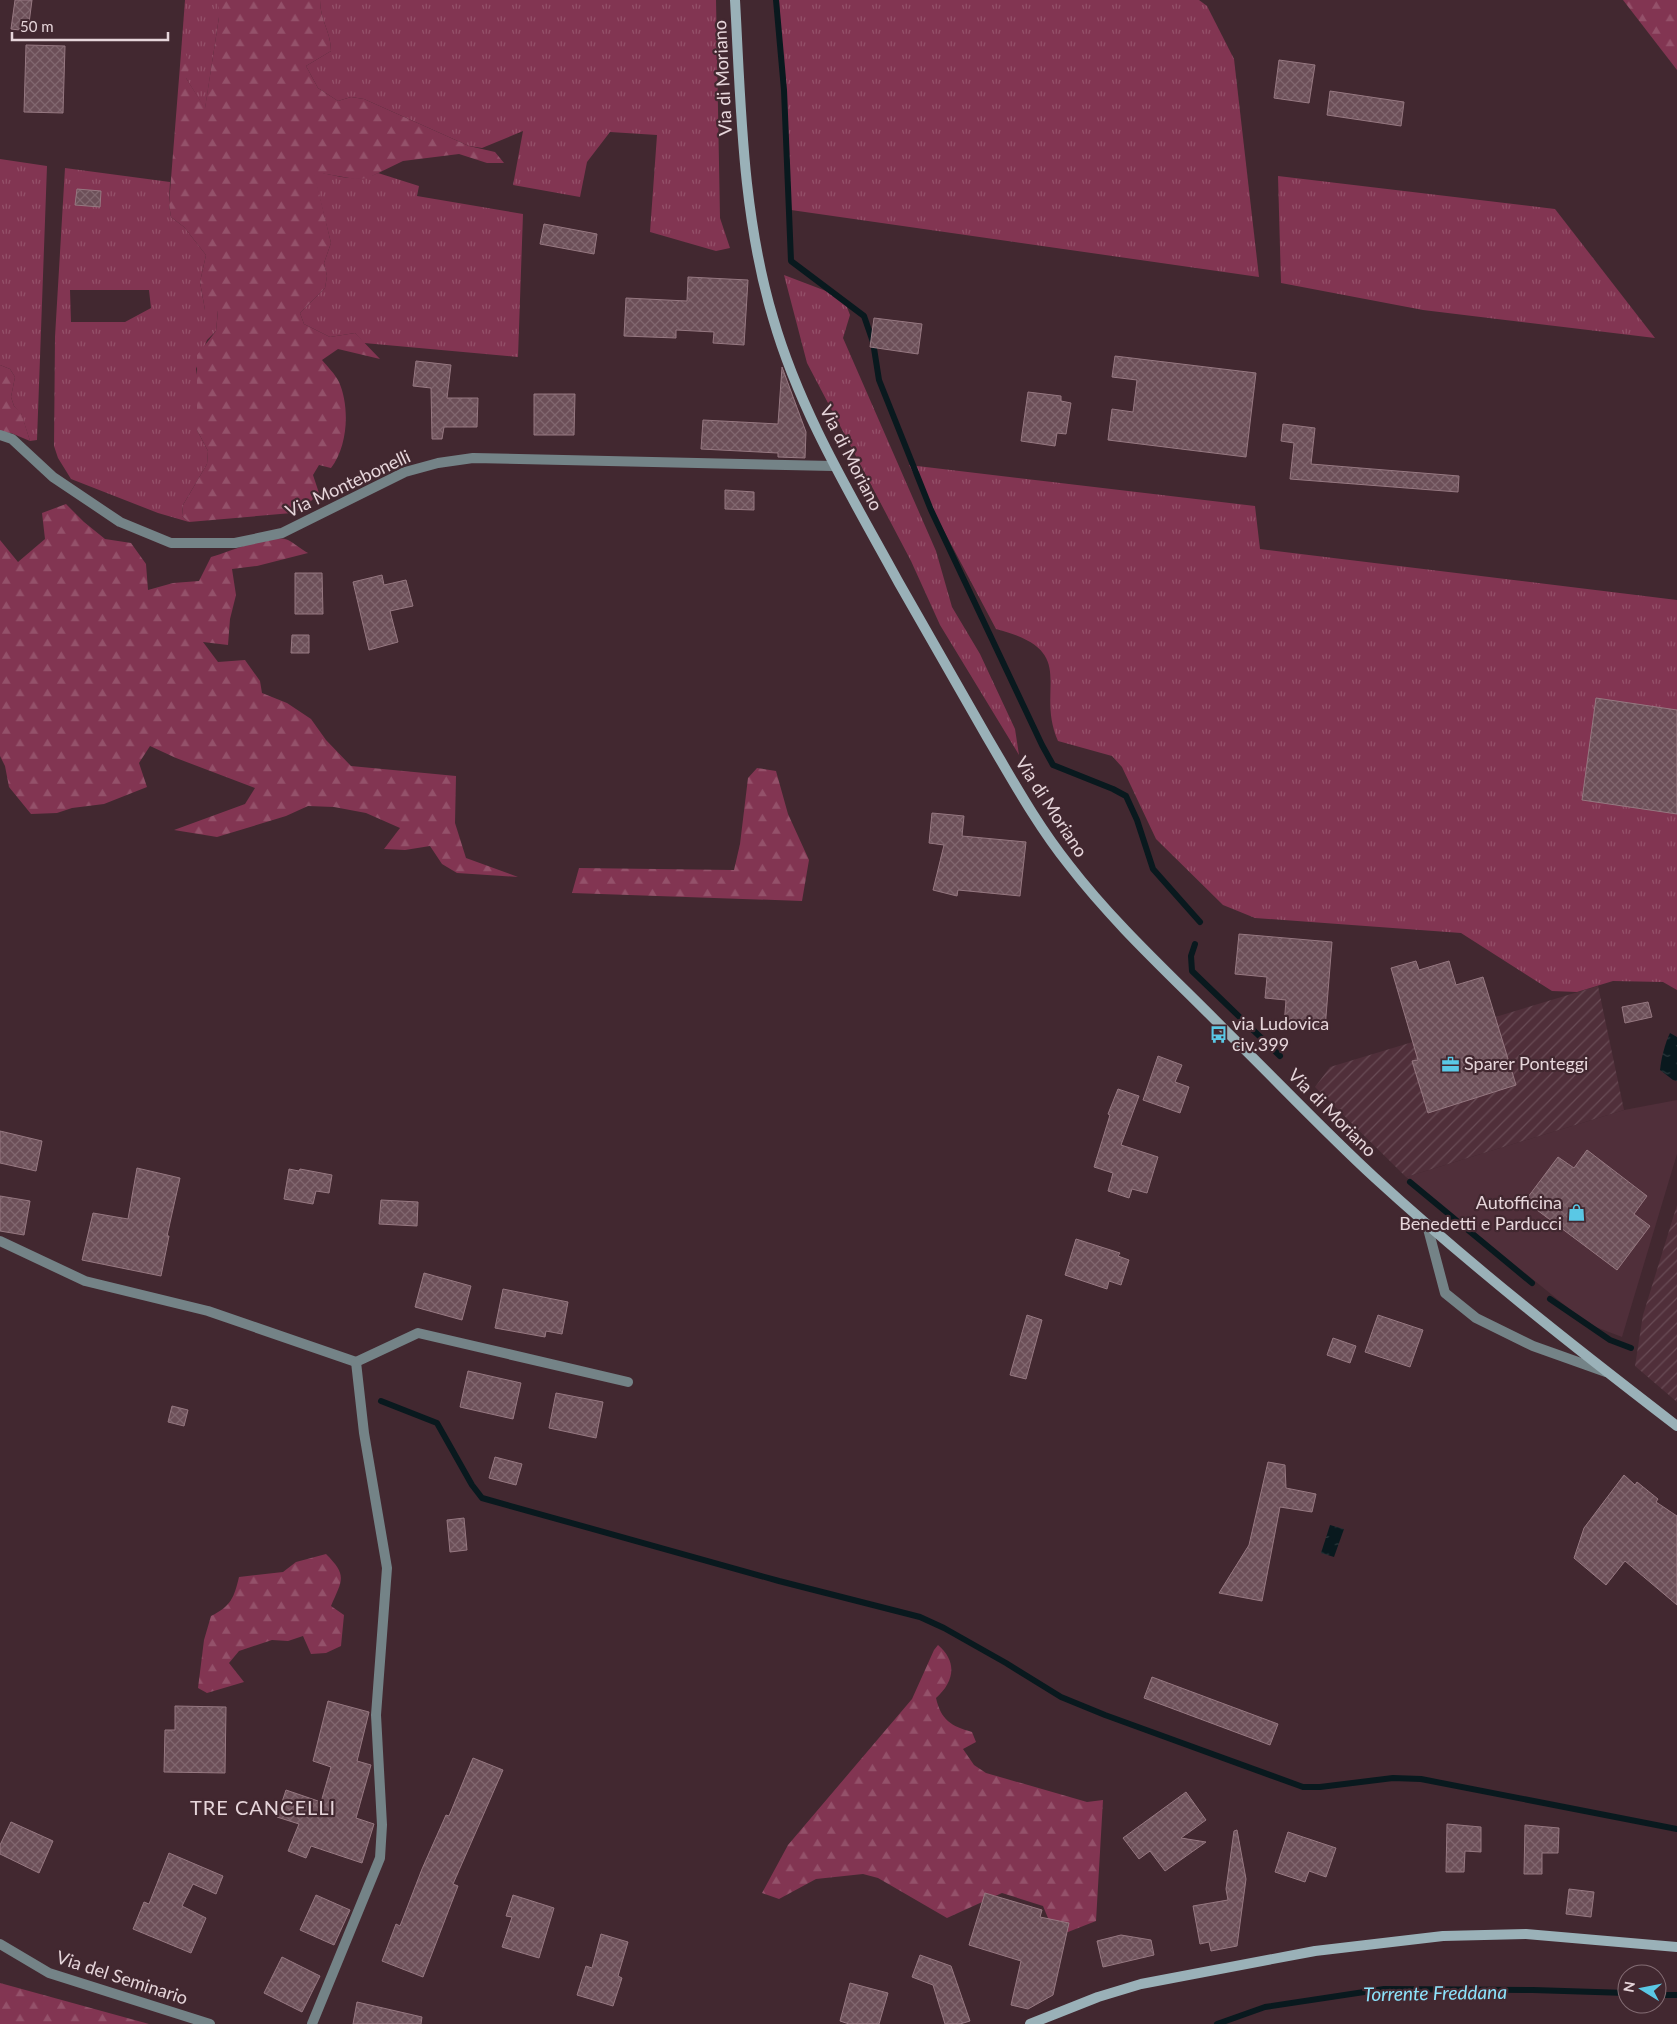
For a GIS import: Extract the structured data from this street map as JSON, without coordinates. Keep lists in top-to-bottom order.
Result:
{
  "streets": {
    "main road": ["Via di Moriano"],
    "street": ["Via Montebonelli", "Via del Seminario"]
  },
  "crossings": [
    ["Via di Moriano", "Via Montebonelli"]
  ],
  "districts": ["TRE CANCELLI"],
  "water": ["Torrente Freddana"],
  "places": {
    "bus stop": ["via Ludovica civ.399"],
    "office": ["Sparer Ponteggi"],
    "shop": ["Autofficina Benedetti e Parducci"]
  },
  "scale_bar": "50 m",
  "north": "left"
}
